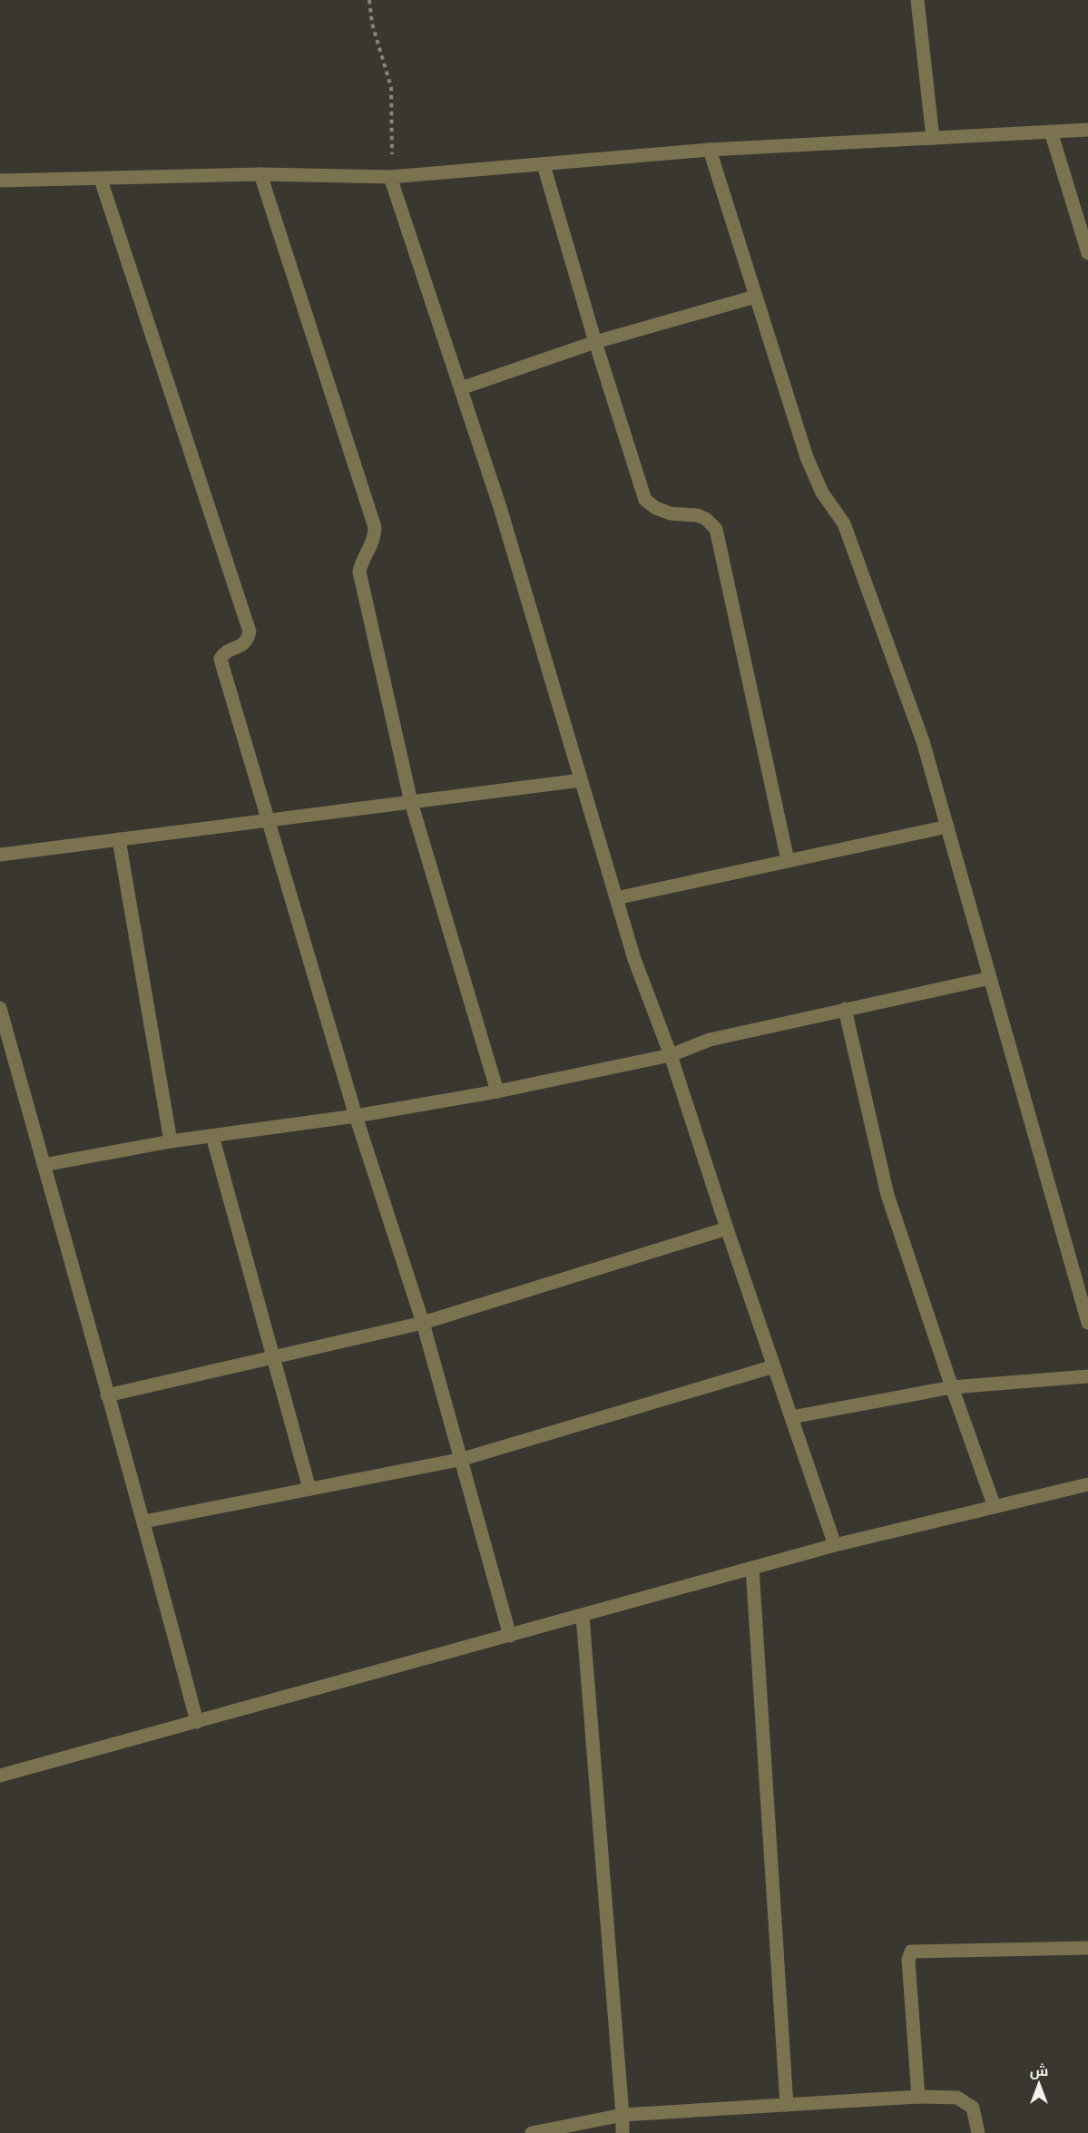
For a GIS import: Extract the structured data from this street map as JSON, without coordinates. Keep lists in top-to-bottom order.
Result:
{
  "north": "top"
}
